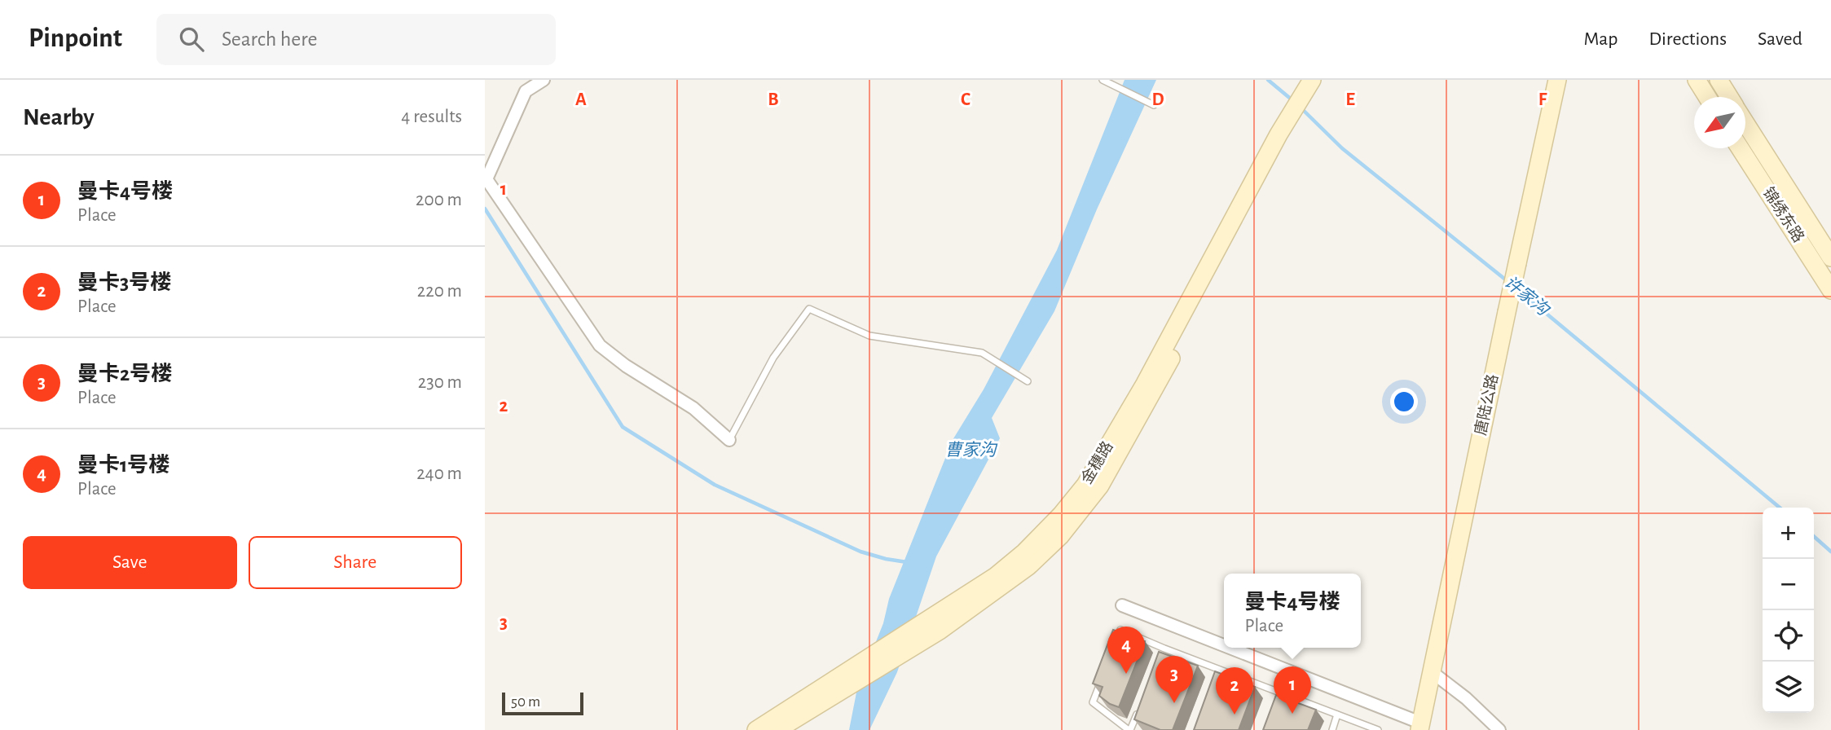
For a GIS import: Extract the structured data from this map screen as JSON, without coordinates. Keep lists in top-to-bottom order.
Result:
{
  "streets": {
    "main road": ["锦绣东路", "唐陆公路", "金穗路"]
  },
  "water": ["许家沟", "曹家沟"],
  "scale_bar": "50 m",
  "north": "bottom left",
  "page": {
    "header": "Pinpoint",
    "search": "Search here",
    "nav": ["Map", "Directions", "Saved"],
    "heading": ["Nearby", "4 results"],
    "list": [
      {
        "mark": "1",
        "name": "曼卡4号楼",
        "note": "Place",
        "value": "200 m"
      },
      {
        "mark": "2",
        "name": "曼卡3号楼",
        "note": "Place",
        "value": "220 m"
      },
      {
        "mark": "3",
        "name": "曼卡2号楼",
        "note": "Place",
        "value": "230 m"
      },
      {
        "mark": "4",
        "name": "曼卡1号楼",
        "note": "Place",
        "value": "240 m"
      }
    ],
    "map_buttons": ["+", "−"],
    "buttons": ["Save", "Share"],
    "popup": ["曼卡4号楼", "Place"],
    "pins": [
      "4",
      "3",
      "1",
      "2"
    ],
    "scale": "50 m"
  },
  "grid": {
    "columns": [
      "A",
      "B",
      "C",
      "D",
      "E",
      "F"
    ],
    "rows": ["1", "2", "3"]
  }
}
